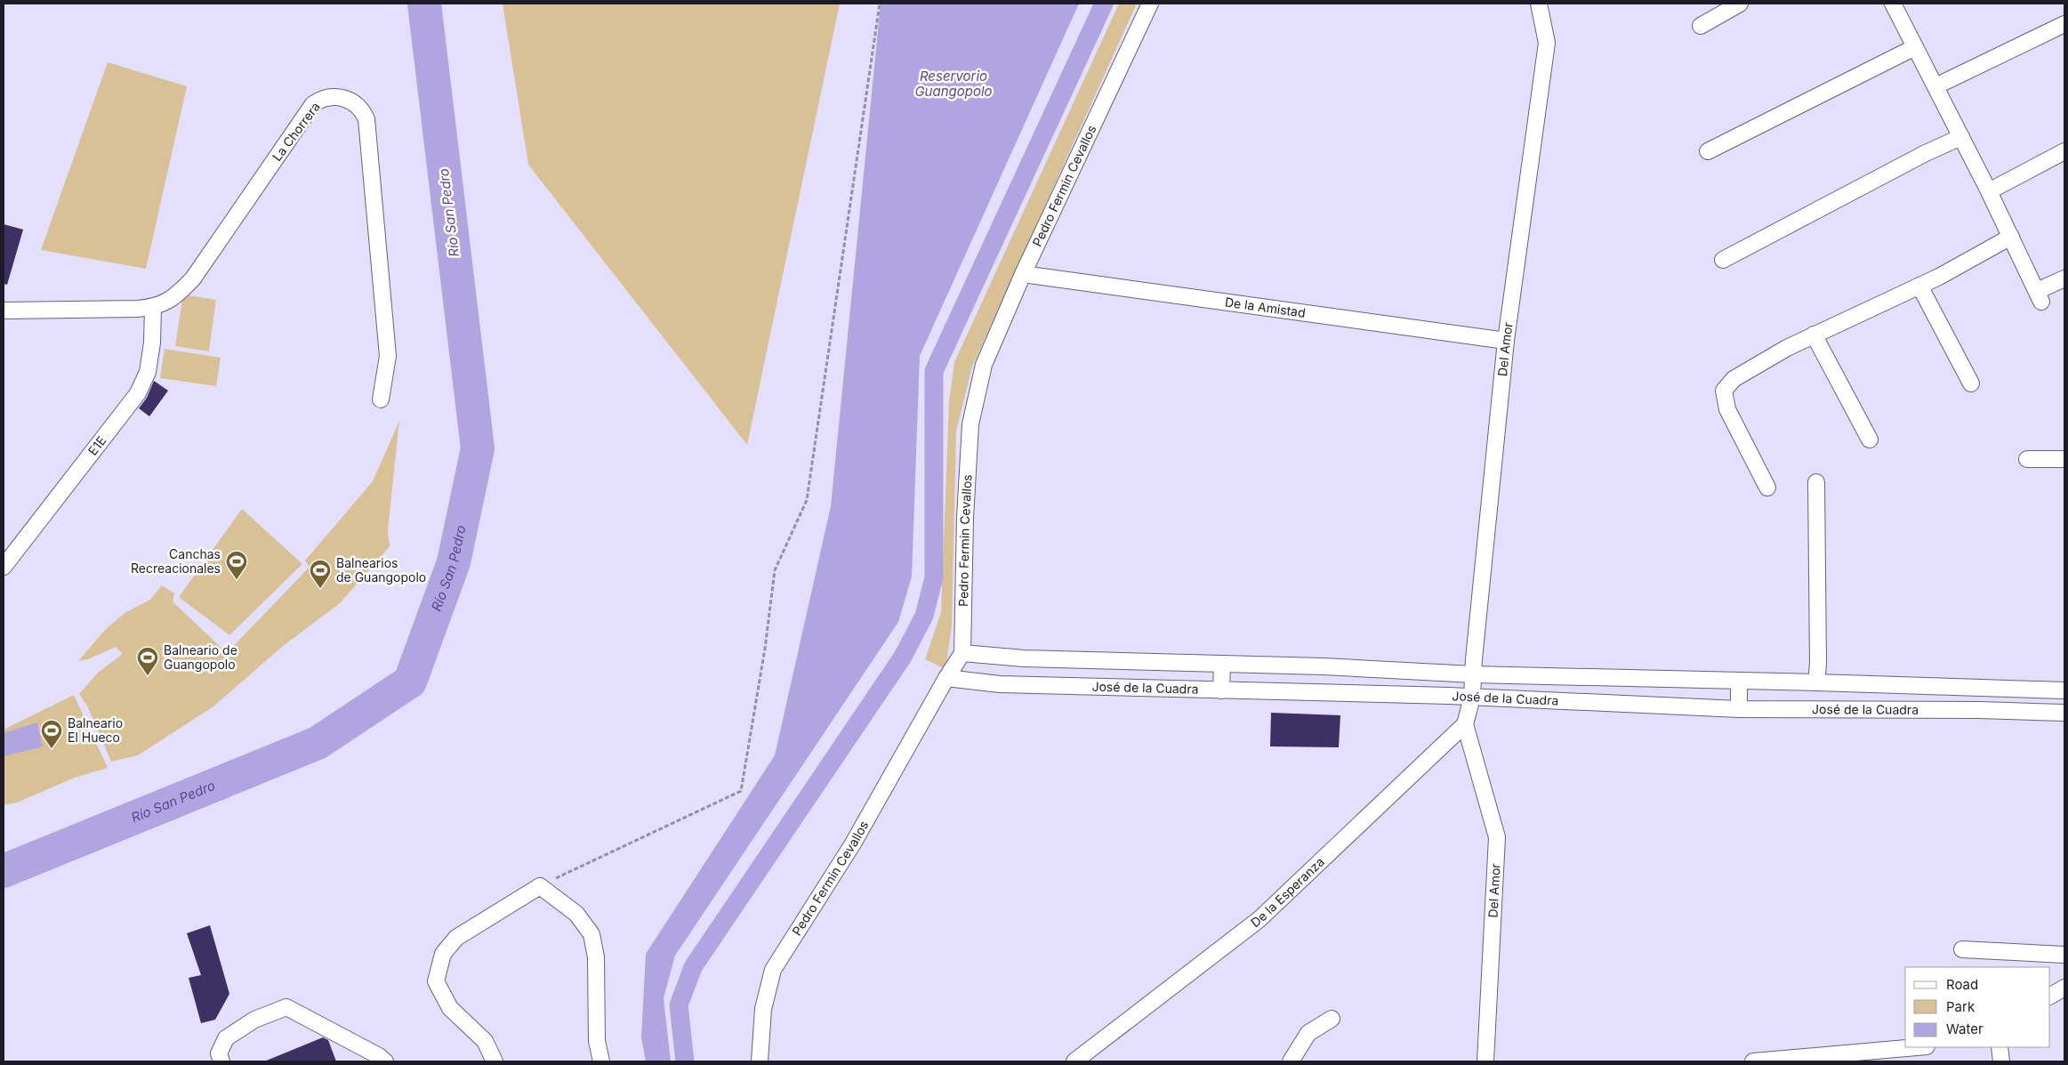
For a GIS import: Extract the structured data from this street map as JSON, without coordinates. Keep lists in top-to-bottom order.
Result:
{
  "streets": {
    "street": [
      "La Chorrera",
      "Pedro Fermin Cevallos",
      "De la Amistad",
      "Del Amor",
      "E1E",
      "José de la Cuadra",
      "De la Esperanza"
    ]
  },
  "crossings": [
    ["La Chorrera", "E1E"],
    ["Pedro Fermin Cevallos", "De la Amistad"],
    ["Pedro Fermin Cevallos", "José de la Cuadra"],
    ["De la Amistad", "Del Amor"],
    ["Del Amor", "José de la Cuadra"],
    ["Del Amor", "De la Esperanza"]
  ],
  "water": ["Reservorio Guangopolo", "Río San Pedro"],
  "places": {
    "sports": [
      "Canchas Recreacionales",
      "Balnearios de Guangopolo",
      "Balneario de Guangopolo",
      "Balneario El Hueco"
    ]
  },
  "legend": ["Road", "Park", "Water"]
}
